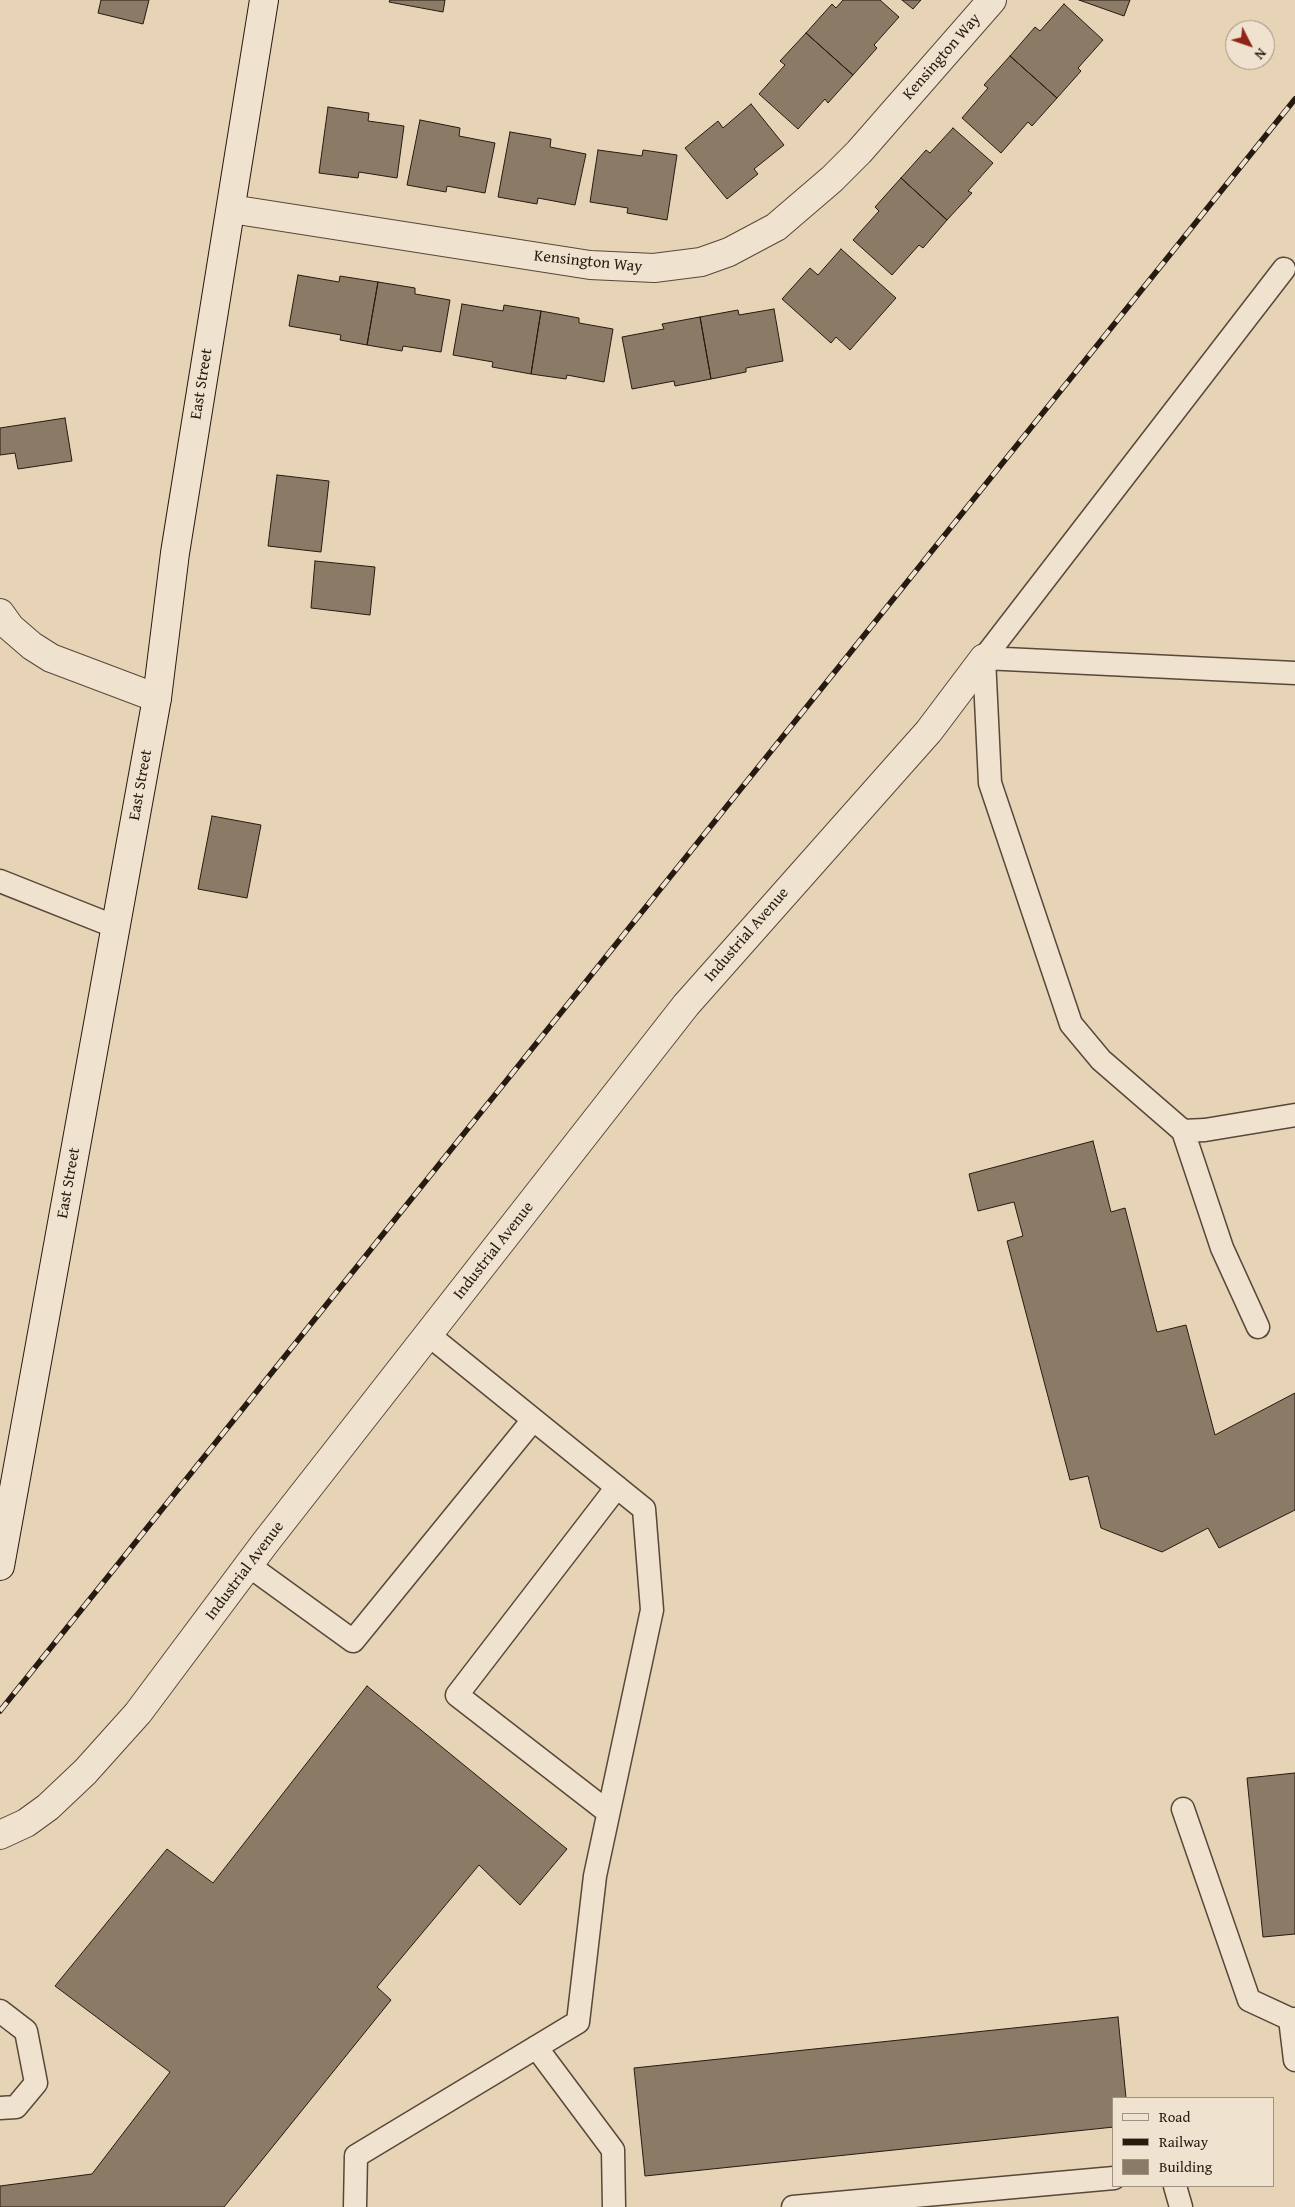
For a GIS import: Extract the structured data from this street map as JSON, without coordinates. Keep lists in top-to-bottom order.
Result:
{
  "streets": {
    "street": ["Kensington Way", "East Street", "Industrial Avenue"]
  },
  "crossings": [
    ["Kensington Way", "East Street"]
  ],
  "legend": ["Road", "Railway", "Building"],
  "north": "bottom right"
}
